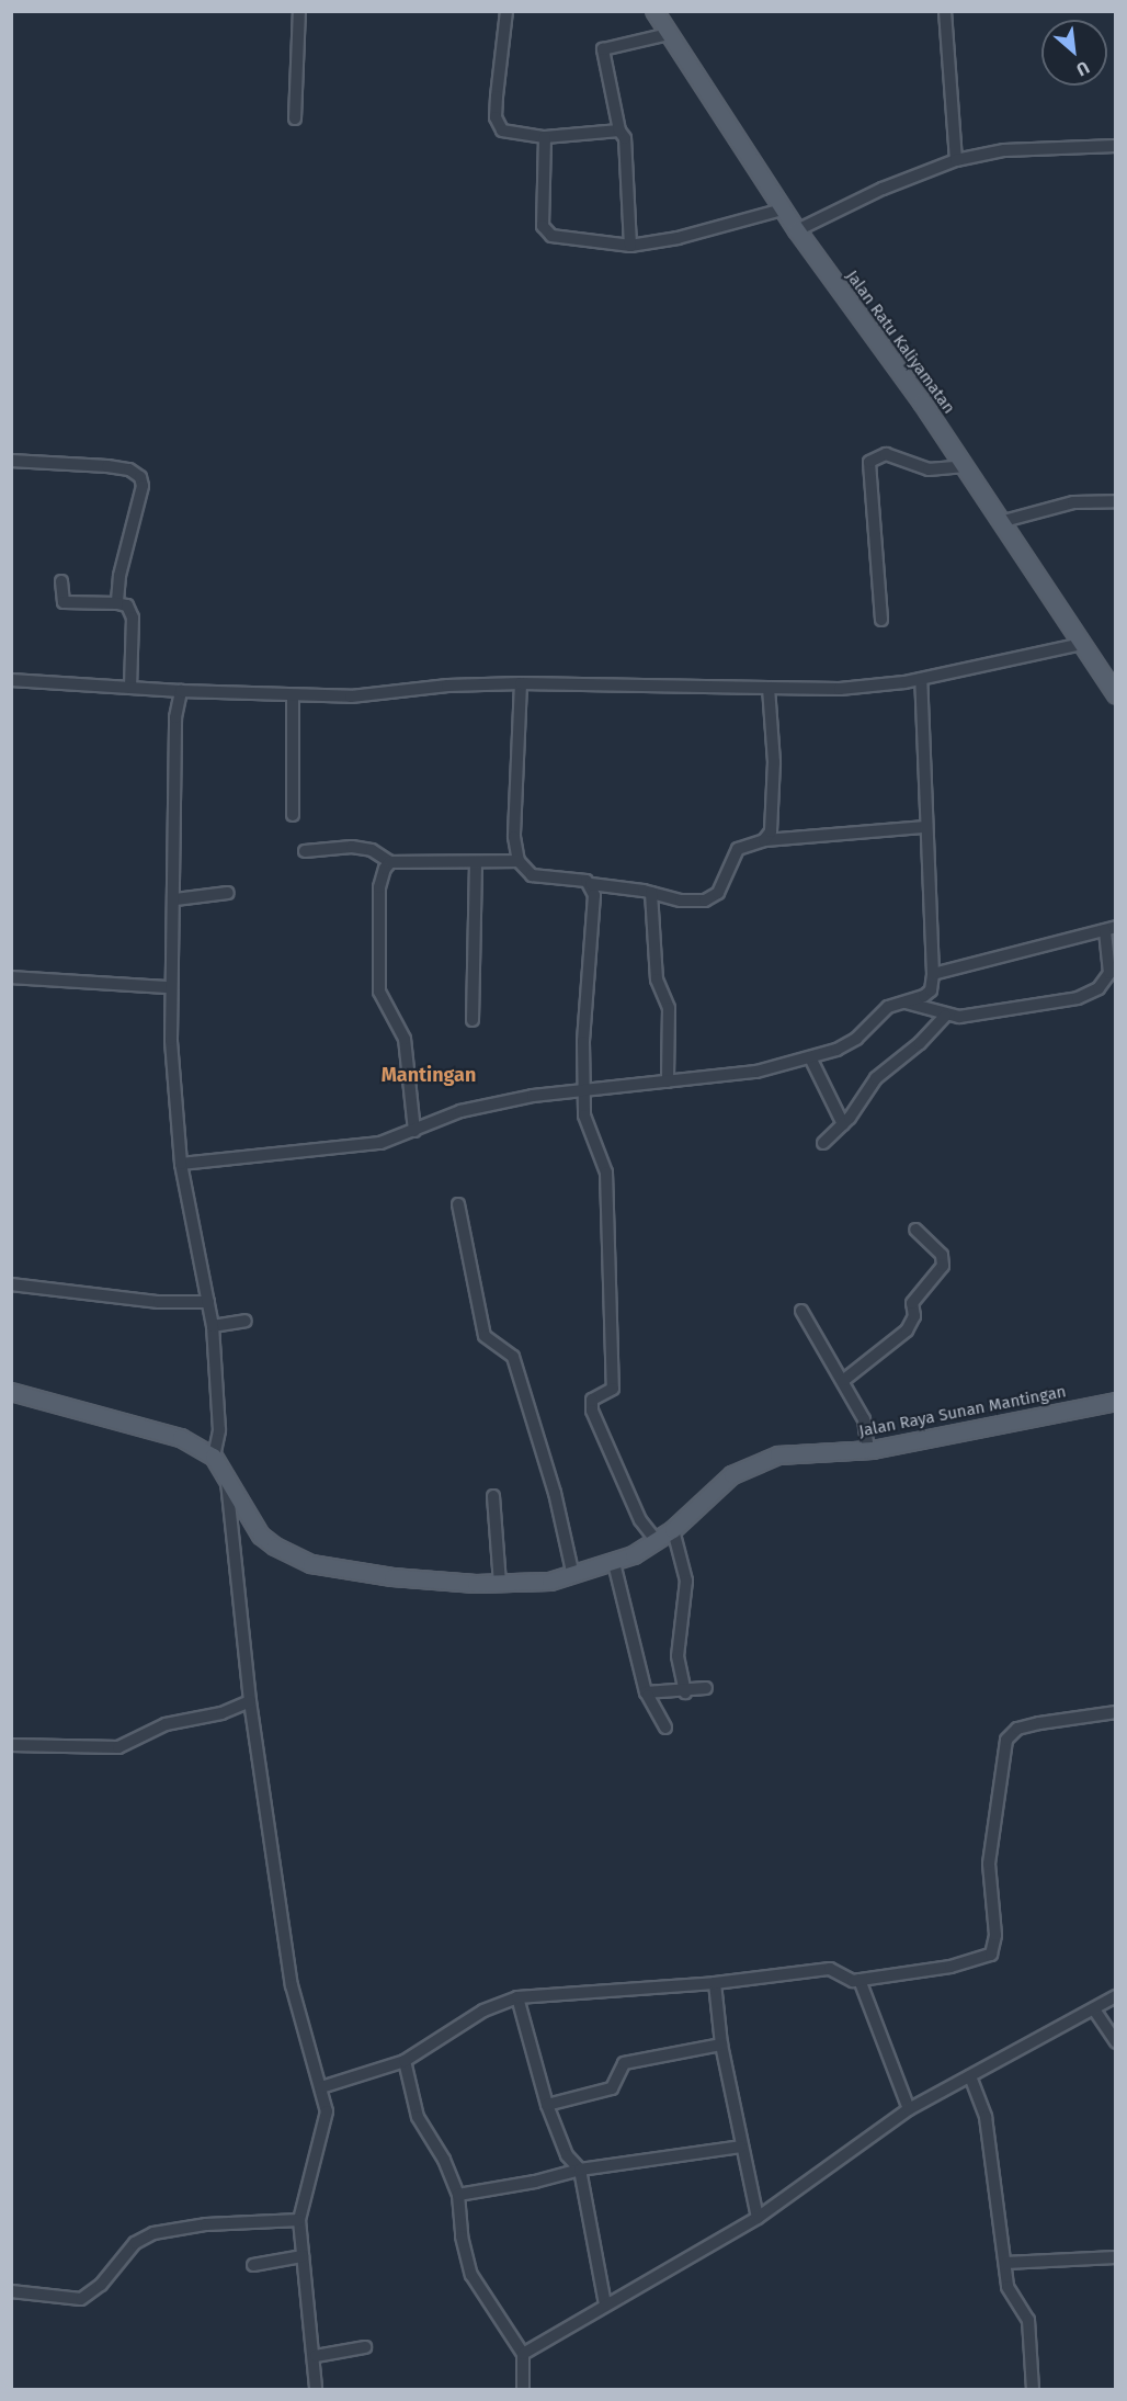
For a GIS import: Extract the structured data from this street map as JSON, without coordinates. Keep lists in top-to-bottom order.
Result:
{
  "streets": {
    "main road": ["Jalan Ratu Kaliyamatan", "Jalan Raya Sunan Mantingan"]
  },
  "districts": ["Mantingan"],
  "north": "bottom right"
}
